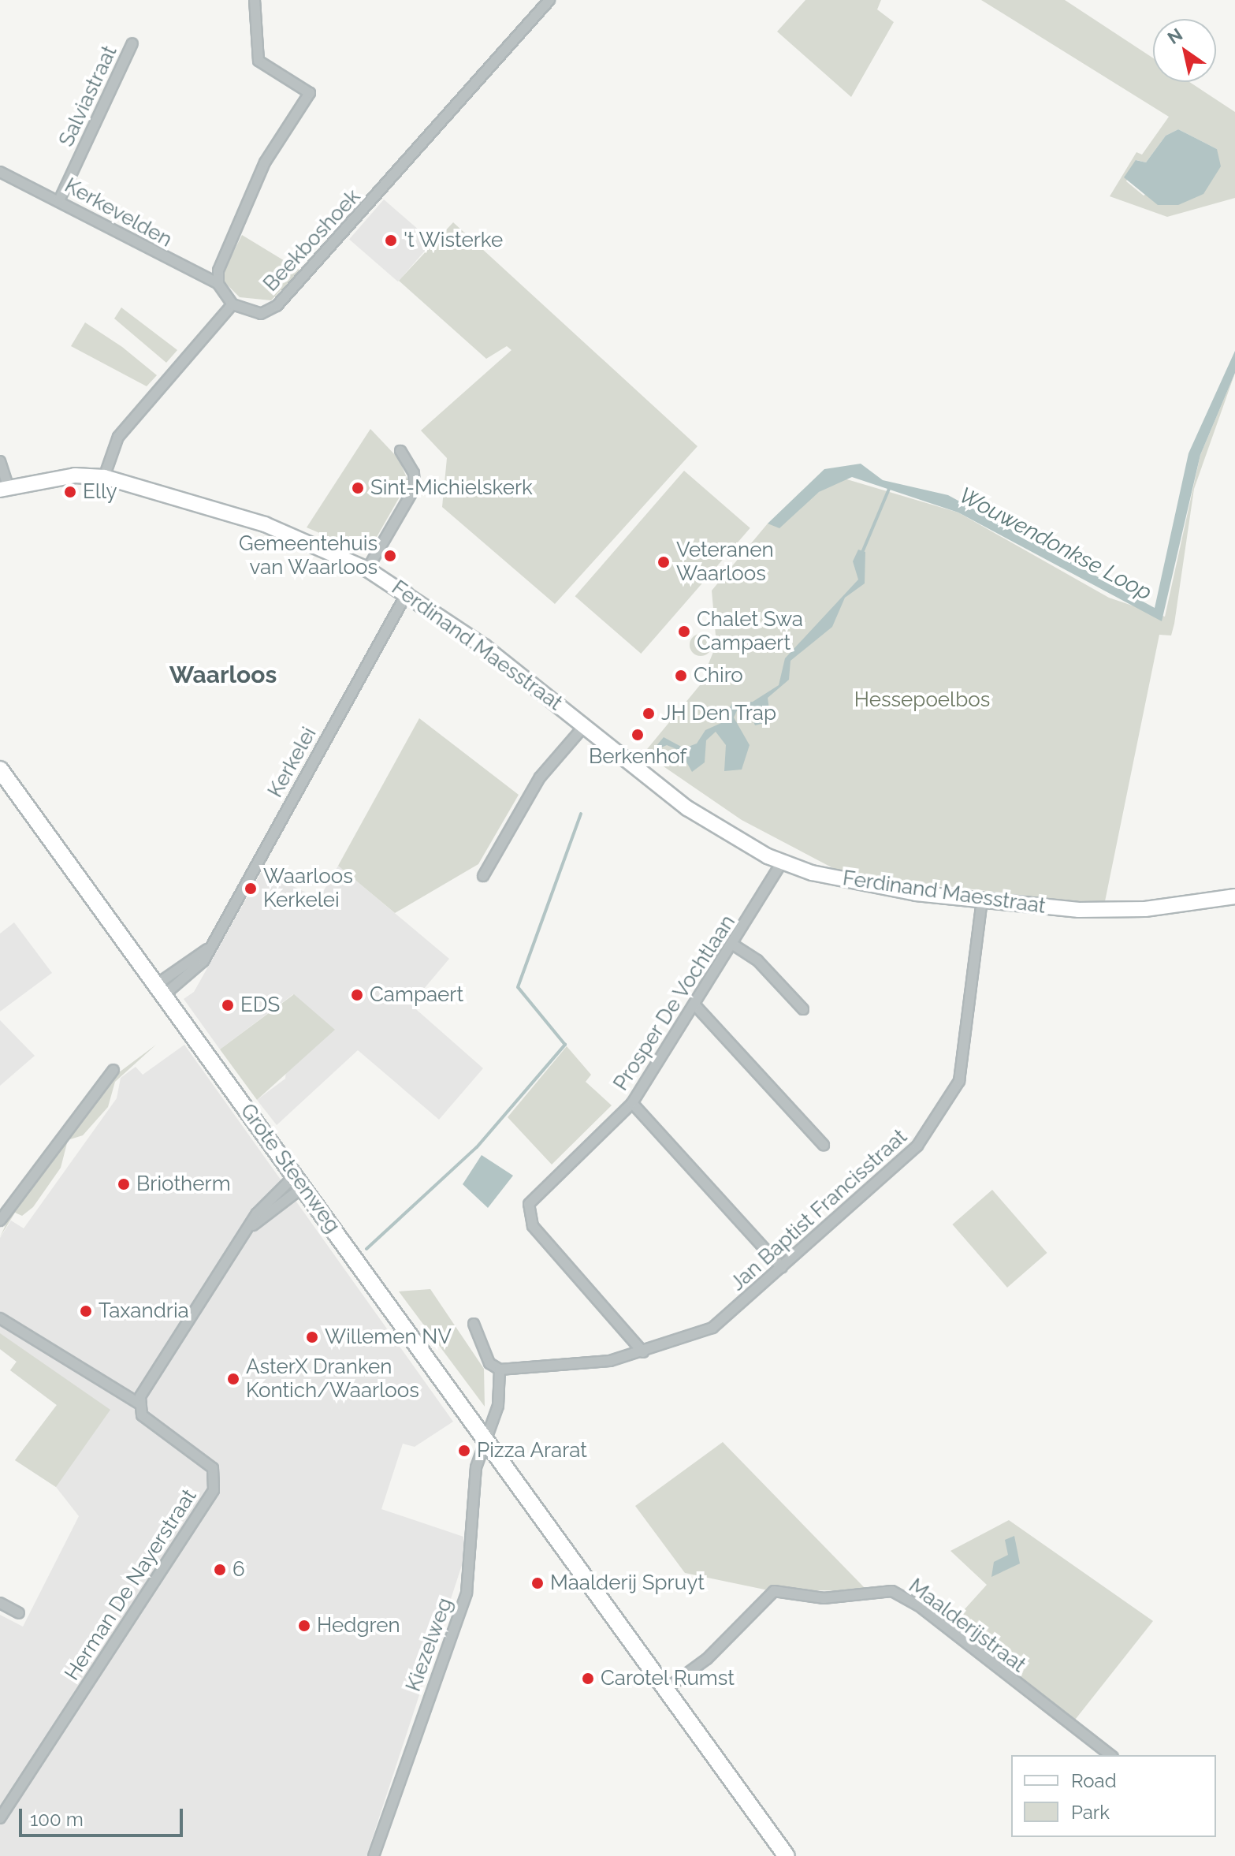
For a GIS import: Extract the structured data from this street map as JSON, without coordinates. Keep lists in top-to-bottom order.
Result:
{
  "streets": {
    "main road": ["Grote Steenweg"],
    "street": [
      "Salviastraat",
      "Kerkevelden",
      "Beekboshoek",
      "Ferdinand Maesstraat",
      "Kerkelei",
      "Prosper De Vochtlaan",
      "Jan Baptist Francisstraat",
      "Herman De Nayerstraat",
      "Maalderijstraat",
      "Kiezelweg"
    ]
  },
  "crossings": [
    ["Salviastraat", "Kerkevelden"],
    ["Ferdinand Maesstraat", "Kerkelei"],
    ["Ferdinand Maesstraat", "Prosper De Vochtlaan"],
    ["Ferdinand Maesstraat", "Jan Baptist Francisstraat"],
    ["Kerkelei", "Grote Steenweg"],
    ["Prosper De Vochtlaan", "Jan Baptist Francisstraat"],
    ["Grote Steenweg", "Maalderijstraat"],
    ["Grote Steenweg", "Kiezelweg"]
  ],
  "districts": ["Waarloos"],
  "water": ["Wouwendonkse Loop"],
  "parks": ["Hessepoelbos"],
  "places": [
    "'t Wisterke",
    "Sint-Michielskerk",
    "Elly",
    "Gemeentehuis van Waarloos",
    "Veteranen Waarloos",
    "Chalet Swa Campaert",
    "Chiro",
    "JH Den Trap",
    "Berkenhof",
    "Waarloos Kerkelei",
    "Campaert",
    "EDS",
    "Briotherm",
    "Taxandria",
    "Willemen NV",
    "AsterX Dranken Kontich/Waarloos",
    "Pizza Ararat",
    "6",
    "Maalderij Spruyt",
    "Hedgren",
    "Carotel Rumst"
  ],
  "legend": ["Road", "Park"],
  "scale_bar": "100 m",
  "north": "top left"
}
